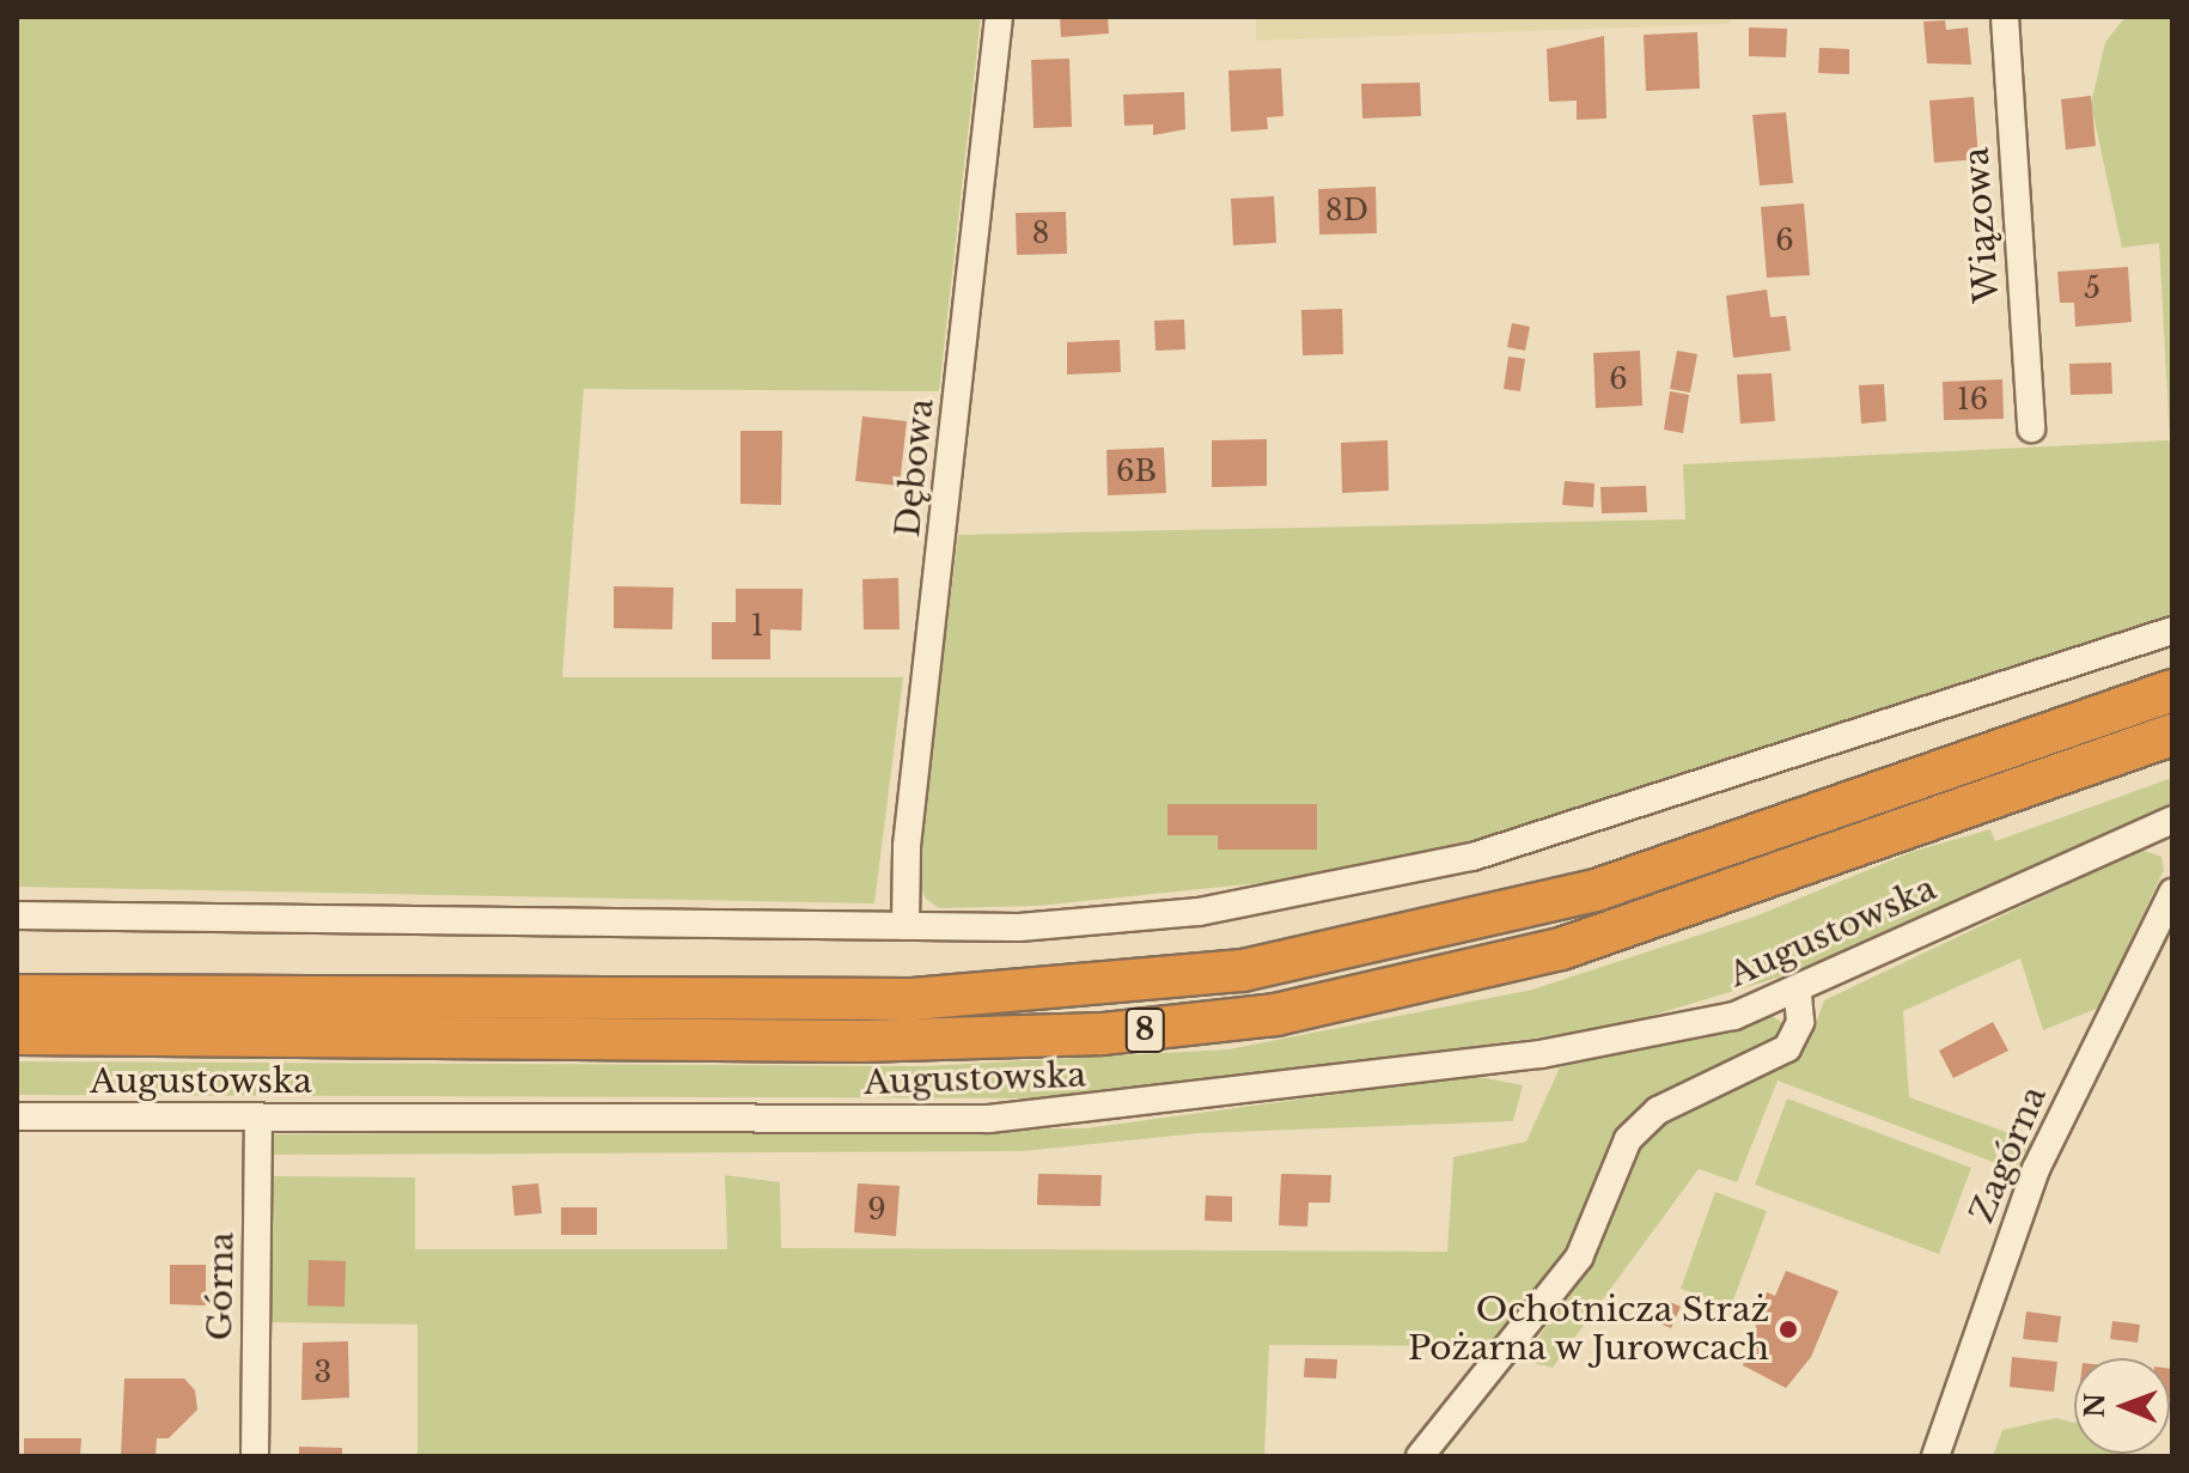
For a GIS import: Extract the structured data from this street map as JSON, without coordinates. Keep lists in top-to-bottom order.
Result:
{
  "streets": {
    "highway": ["8"],
    "street": [
      "Wiązowa",
      "Dębowa",
      "Augustowska",
      "Zagórna",
      "Górna"
    ]
  },
  "crossings": [
    ["Augustowska", "Górna"]
  ],
  "places": ["Ochotnicza Straż Pożarna w Jurowcach"],
  "house_numbers": [
    "8D",
    "8",
    "6",
    "5",
    "6",
    "16",
    "6B",
    "1",
    "9",
    "3"
  ],
  "north": "left"
}
